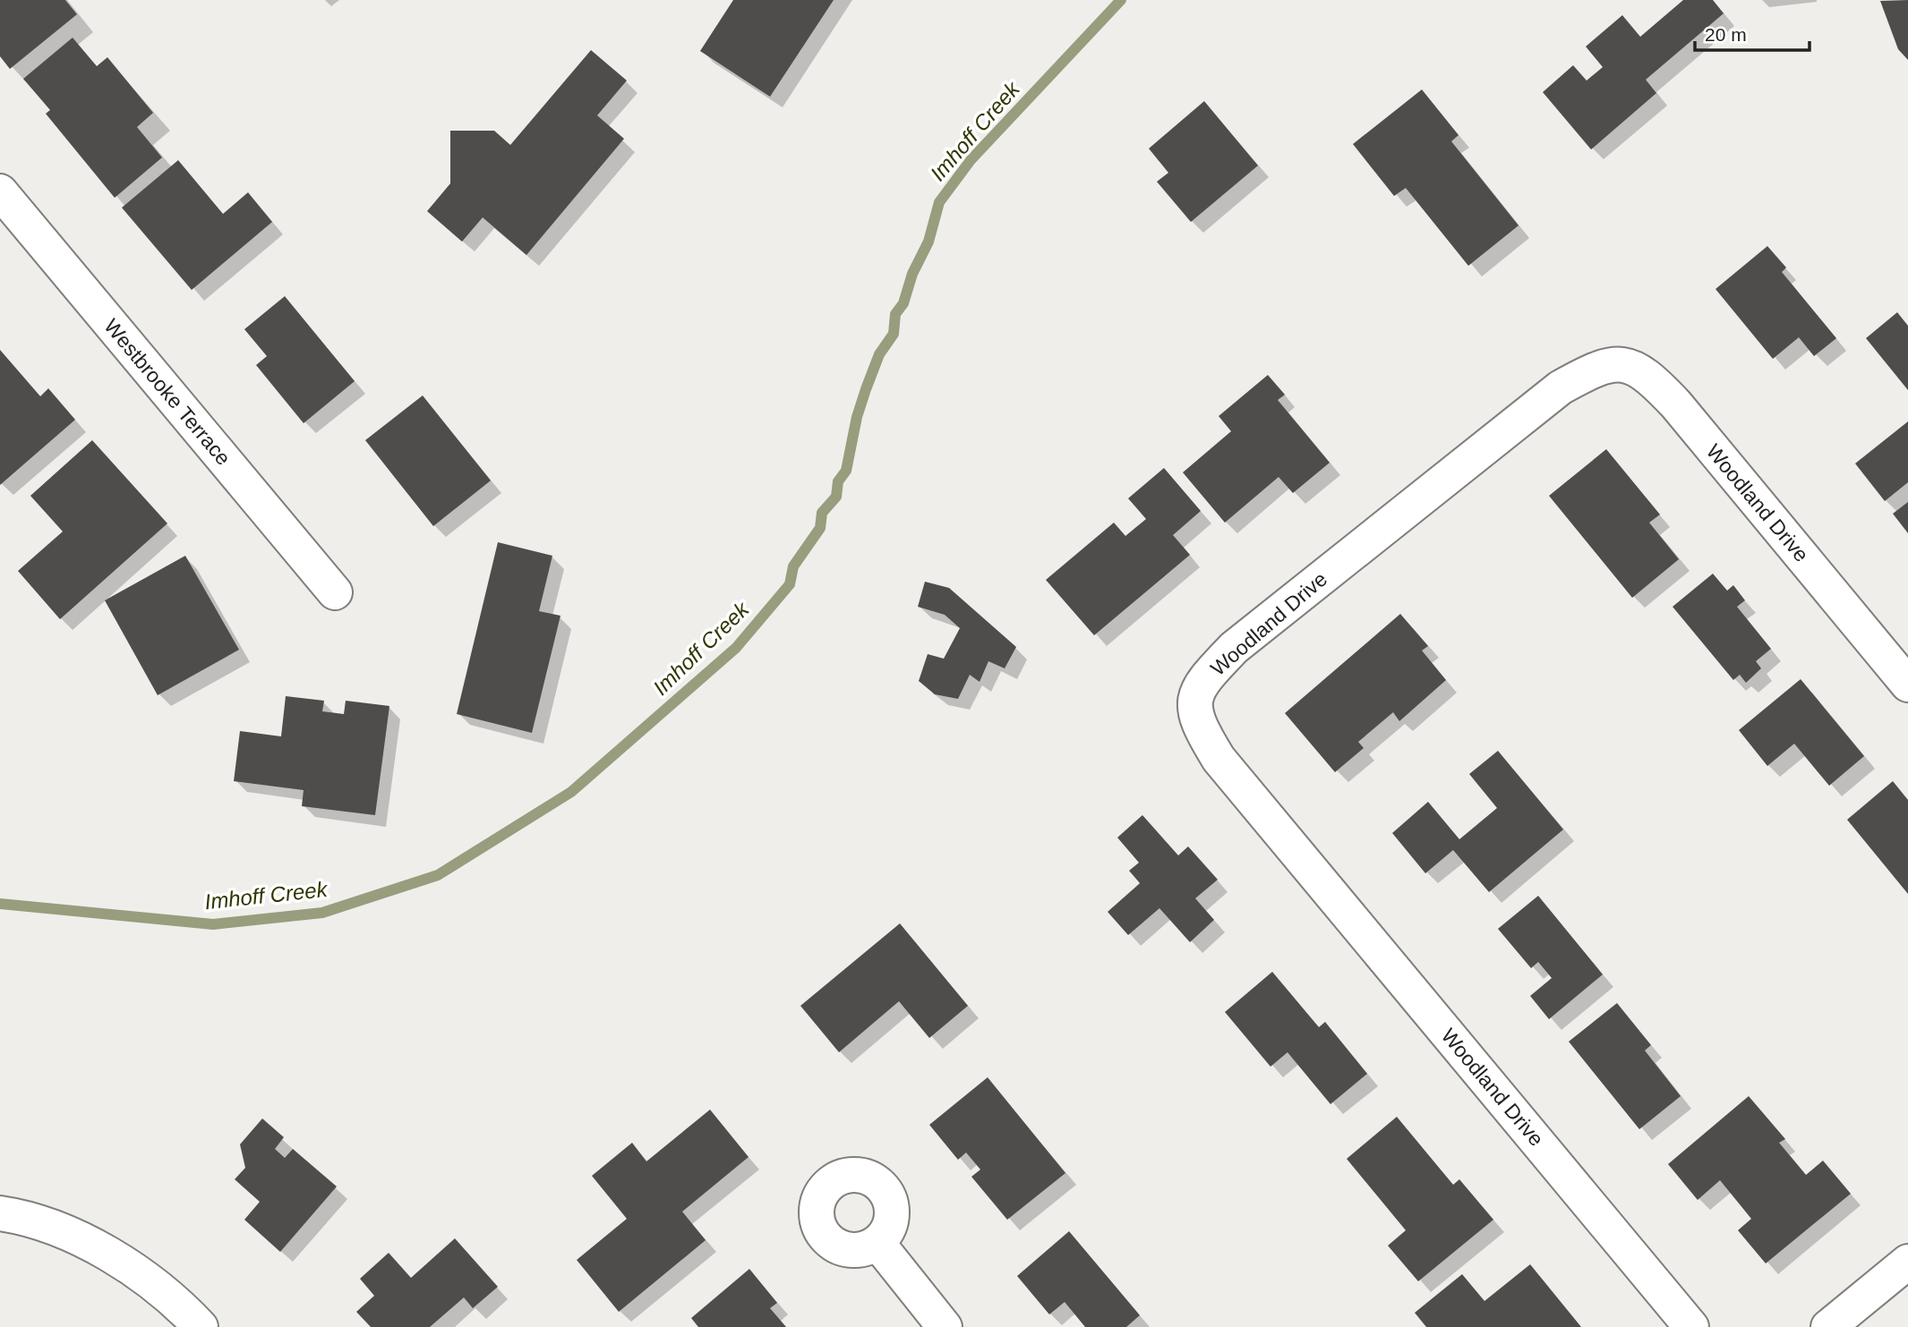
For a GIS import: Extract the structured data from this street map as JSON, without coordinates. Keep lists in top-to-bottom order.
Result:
{
  "streets": {
    "street": ["Westbrooke Terrace", "Woodland Drive"]
  },
  "water": ["Imhoff Creek"],
  "scale_bar": "20 m"
}
